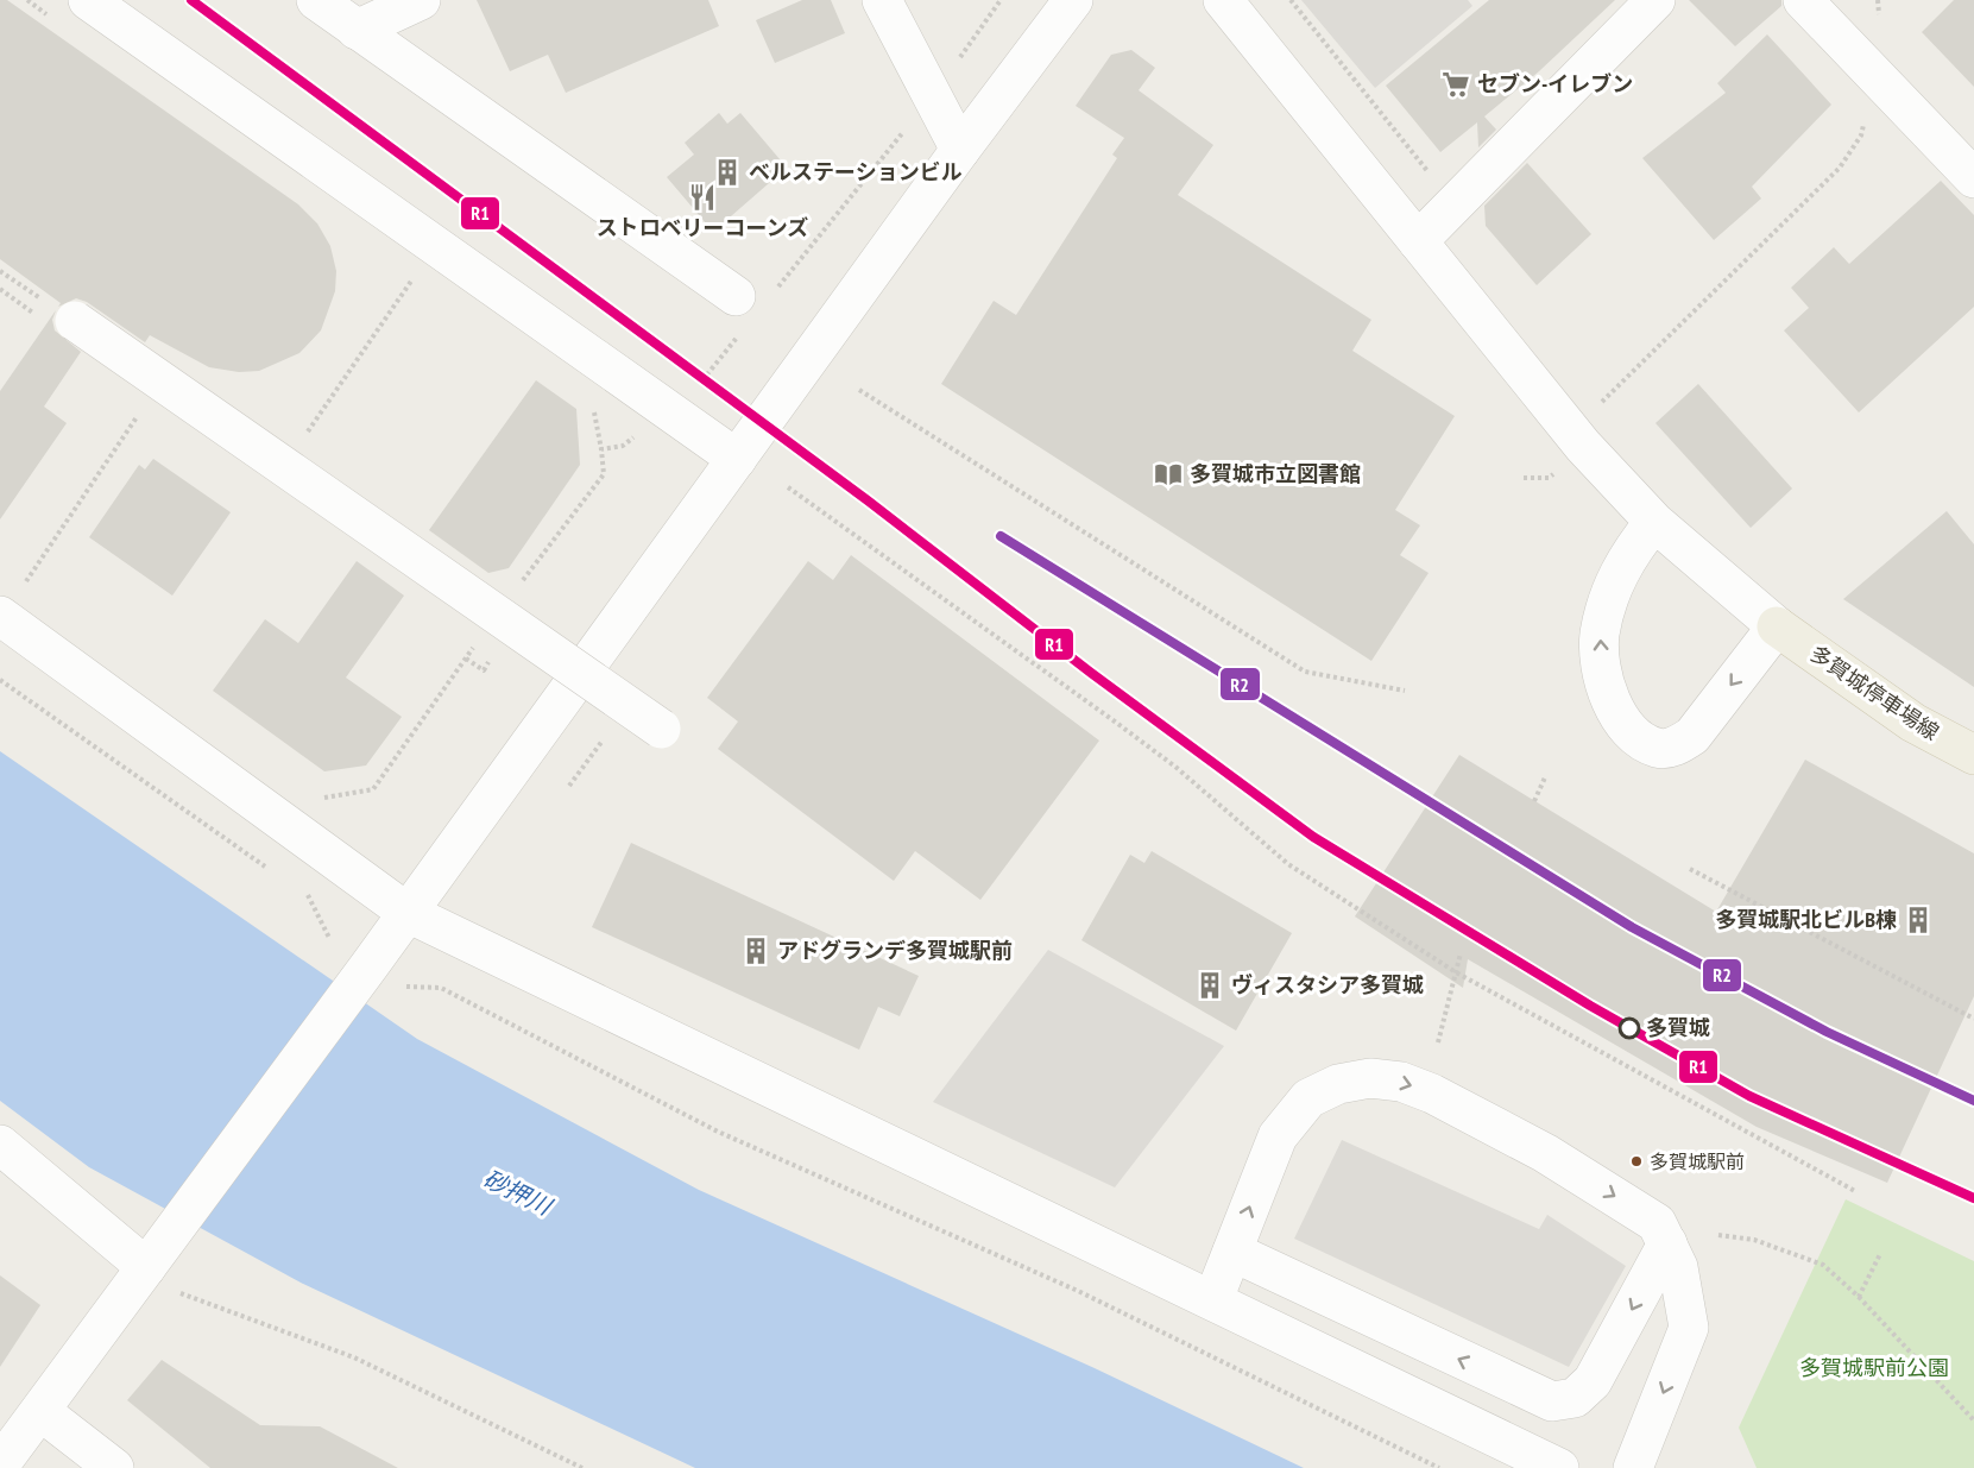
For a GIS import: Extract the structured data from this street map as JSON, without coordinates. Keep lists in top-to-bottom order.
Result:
{
  "streets": {
    "main road": ["多賀城停車場線"]
  },
  "water": ["砂押川"],
  "parks": ["多賀城駅前公園"],
  "places": {
    "supermarket": ["セブン-イレブン"],
    "building": [
      "ベルステーションビル",
      "多賀城駅北ビルB棟",
      "アドグランデ多賀城駅前",
      "ヴィスタシア多賀城"
    ],
    "restaurant": ["ストロベリーコーンズ"],
    "library": ["多賀城市立図書館"],
    "other": ["多賀城", "多賀城駅前"]
  },
  "lines": ["transit line R1", "transit line R2"]
}
